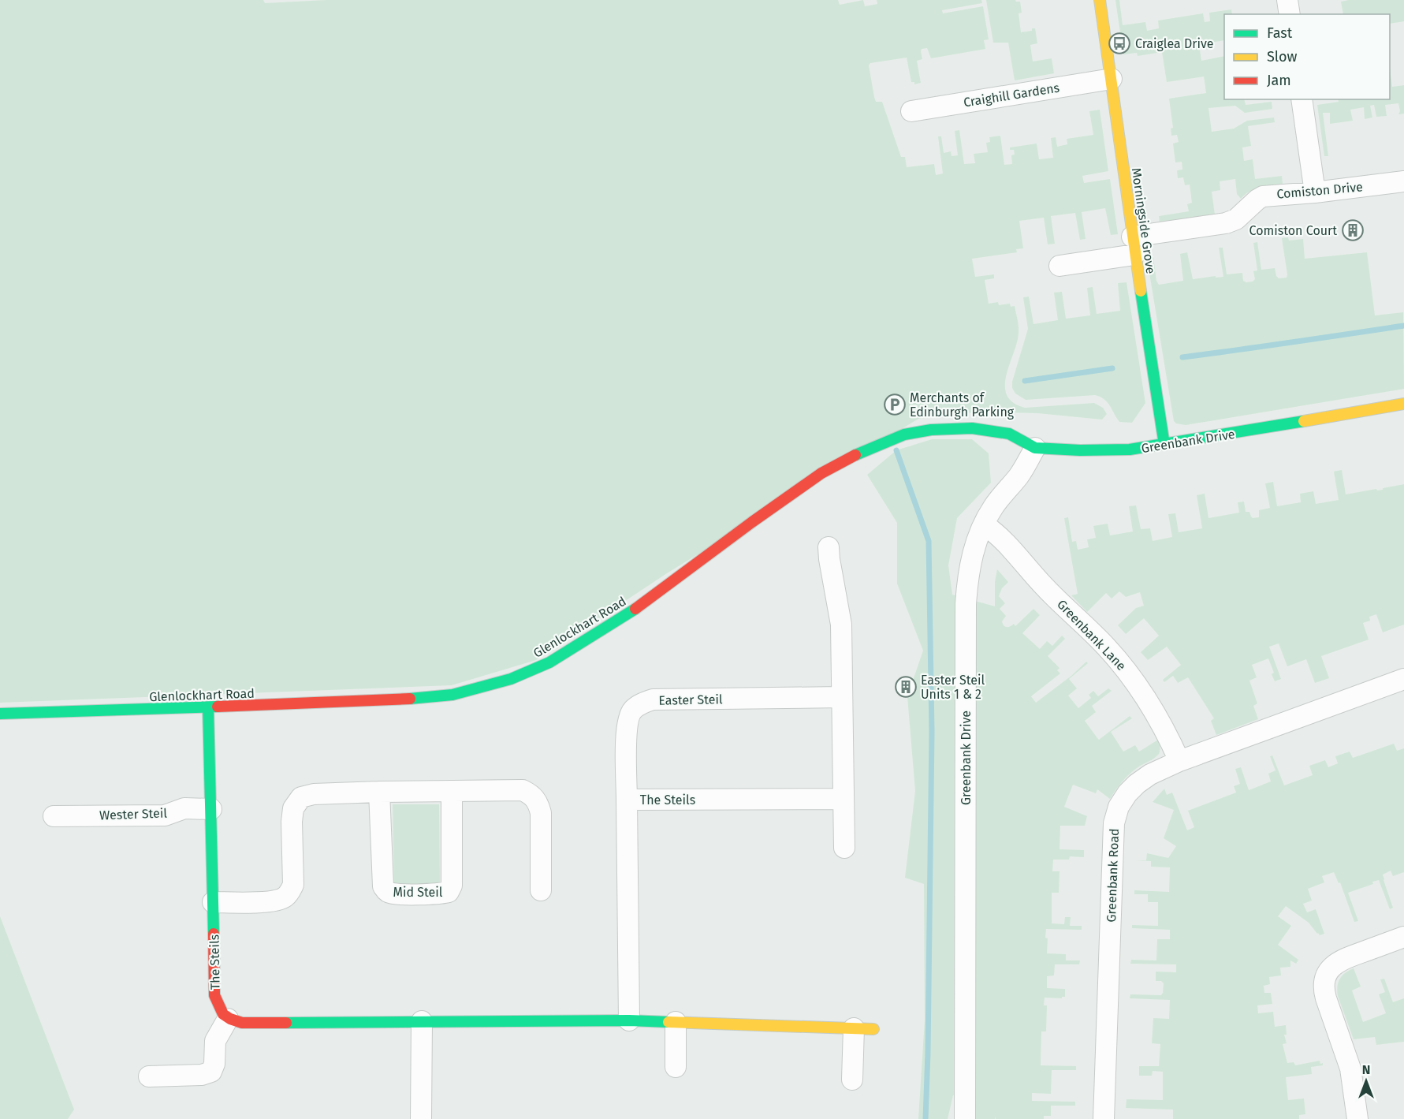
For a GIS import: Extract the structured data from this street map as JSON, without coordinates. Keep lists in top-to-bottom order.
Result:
{
  "streets": {
    "street": [
      "Craighill Gardens",
      "Comiston Drive",
      "Morningside Grove",
      "Greenbank Drive",
      "Glenlockhart Road",
      "Greenbank Lane",
      "Easter Steil",
      "The Steils",
      "Wester Steil",
      "Greenbank Road",
      "Mid Steil"
    ]
  },
  "crossings": [
    ["Craighill Gardens", "Morningside Grove"],
    ["Comiston Drive", "Morningside Grove"],
    ["Morningside Grove", "Greenbank Drive"],
    ["Greenbank Drive", "Glenlockhart Road"],
    ["Greenbank Drive", "Greenbank Lane"],
    ["Glenlockhart Road", "The Steils"],
    ["Greenbank Lane", "Greenbank Road"],
    ["Easter Steil", "The Steils"],
    ["The Steils", "Wester Steil"]
  ],
  "places": {
    "bus stop": ["Craiglea Drive"],
    "building": ["Comiston Court", "Easter Steil Units 1 & 2"],
    "parking": ["Merchants of Edinburgh Parking"]
  },
  "legend": ["Fast", "Slow", "Jam"],
  "north": "top"
}
